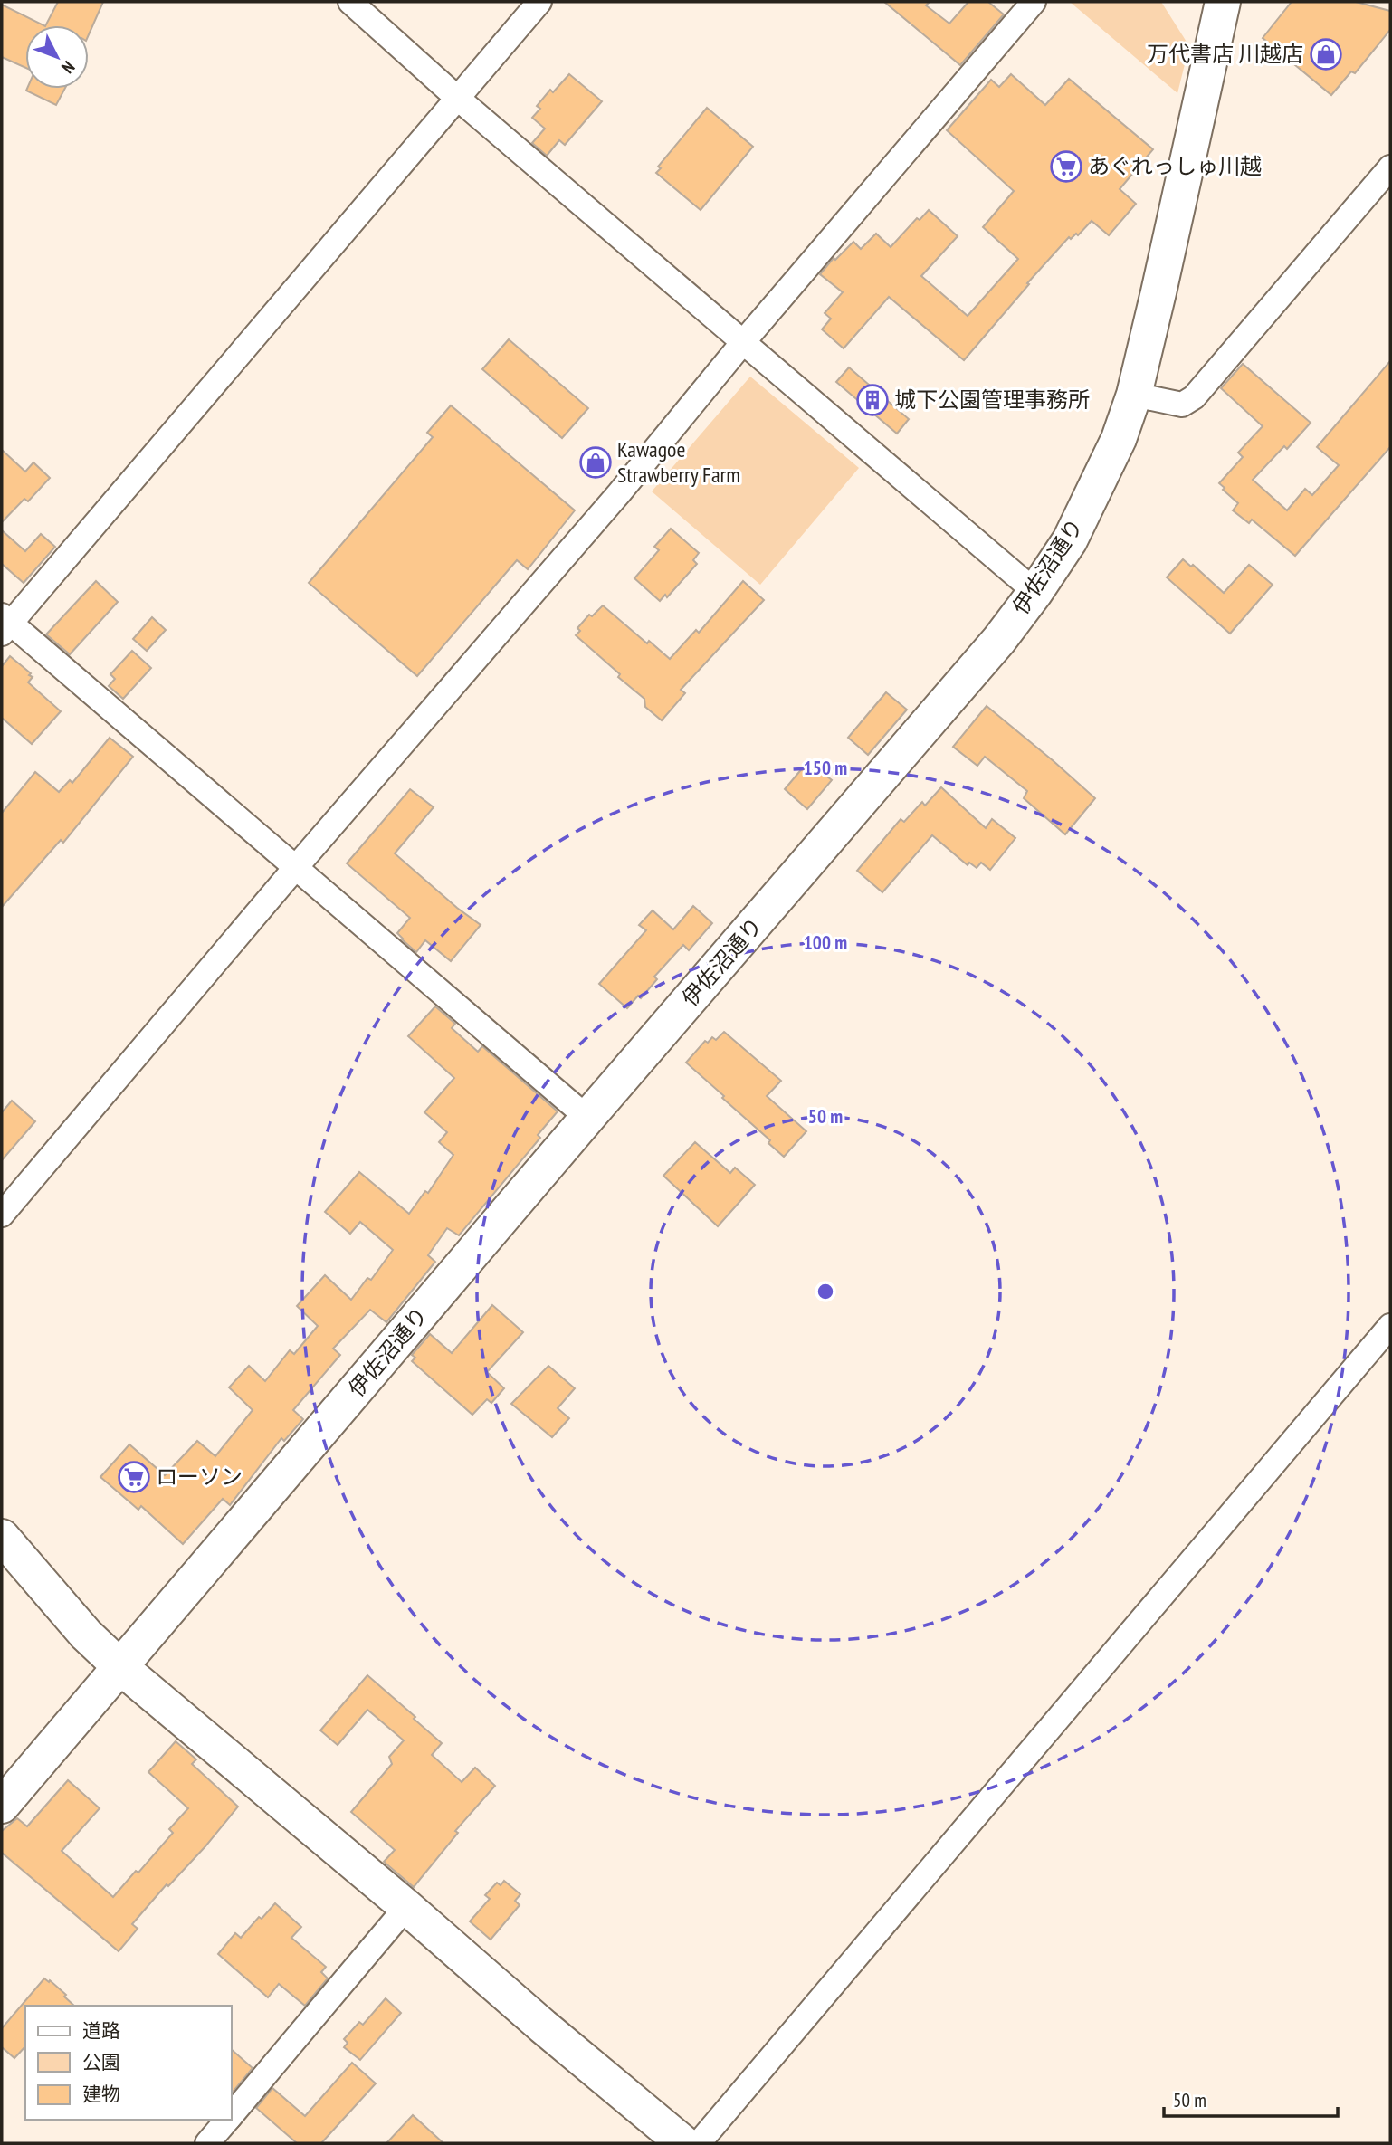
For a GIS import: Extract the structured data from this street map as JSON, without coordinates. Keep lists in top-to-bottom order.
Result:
{
  "streets": {
    "street": ["伊佐沼通り"]
  },
  "places": {
    "shop": ["万代書店 川越店", "Kawagoe Strawberry Farm"],
    "supermarket": ["あぐれっしゅ川越", "ローソン"],
    "building": ["城下公園管理事務所"]
  },
  "legend": ["道路", "公園", "建物"],
  "scale_bar": "50 m",
  "north": "bottom right",
  "rings": ["150 m", "100 m", "50 m"]
}
